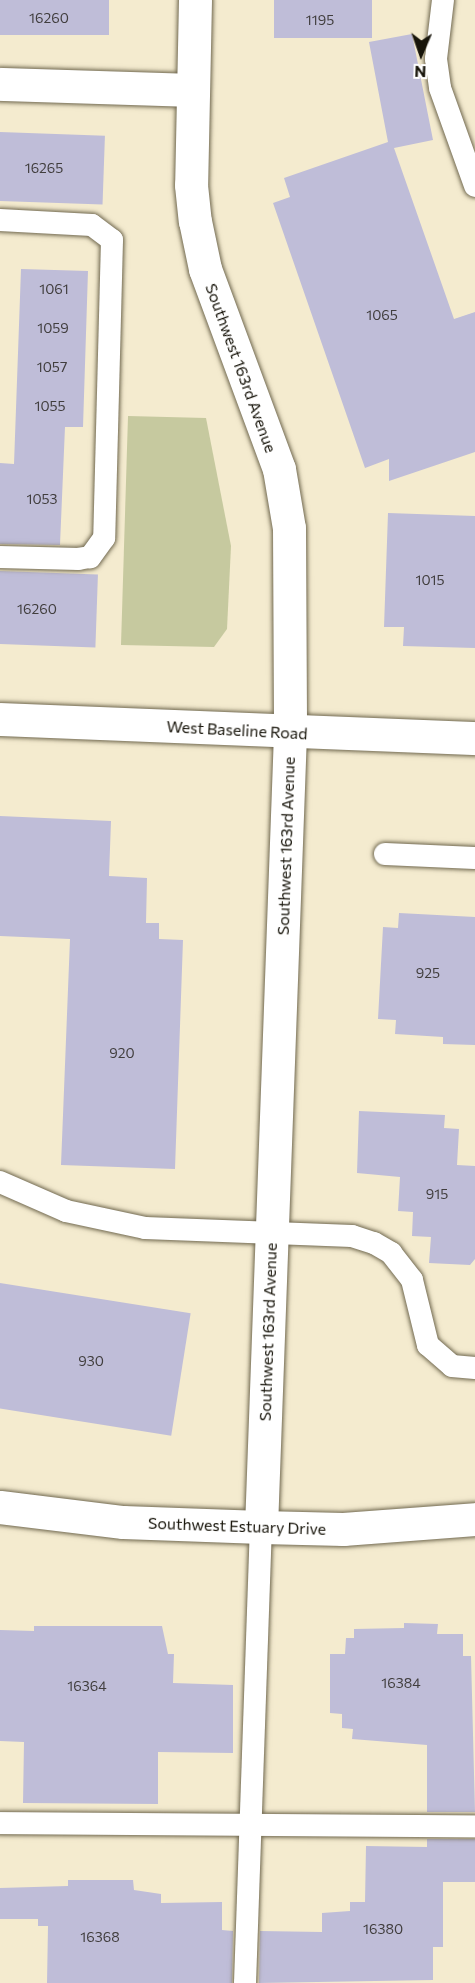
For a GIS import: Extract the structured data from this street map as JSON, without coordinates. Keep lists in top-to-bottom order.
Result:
{
  "streets": {
    "street": ["Southwest 163rd Avenue", "West Baseline Road", "Southwest Estuary Drive"]
  },
  "crossings": [
    ["Southwest 163rd Avenue", "West Baseline Road"],
    ["Southwest 163rd Avenue", "Southwest Estuary Drive"]
  ],
  "house_numbers": [
    "16260",
    "1195",
    "16265",
    "1061",
    "1065",
    "1059",
    "1057",
    "1055",
    "1053",
    "1015",
    "16260",
    "925",
    "920",
    "915",
    "930",
    "16384",
    "16364",
    "16380",
    "16368"
  ],
  "north": "bottom"
}
